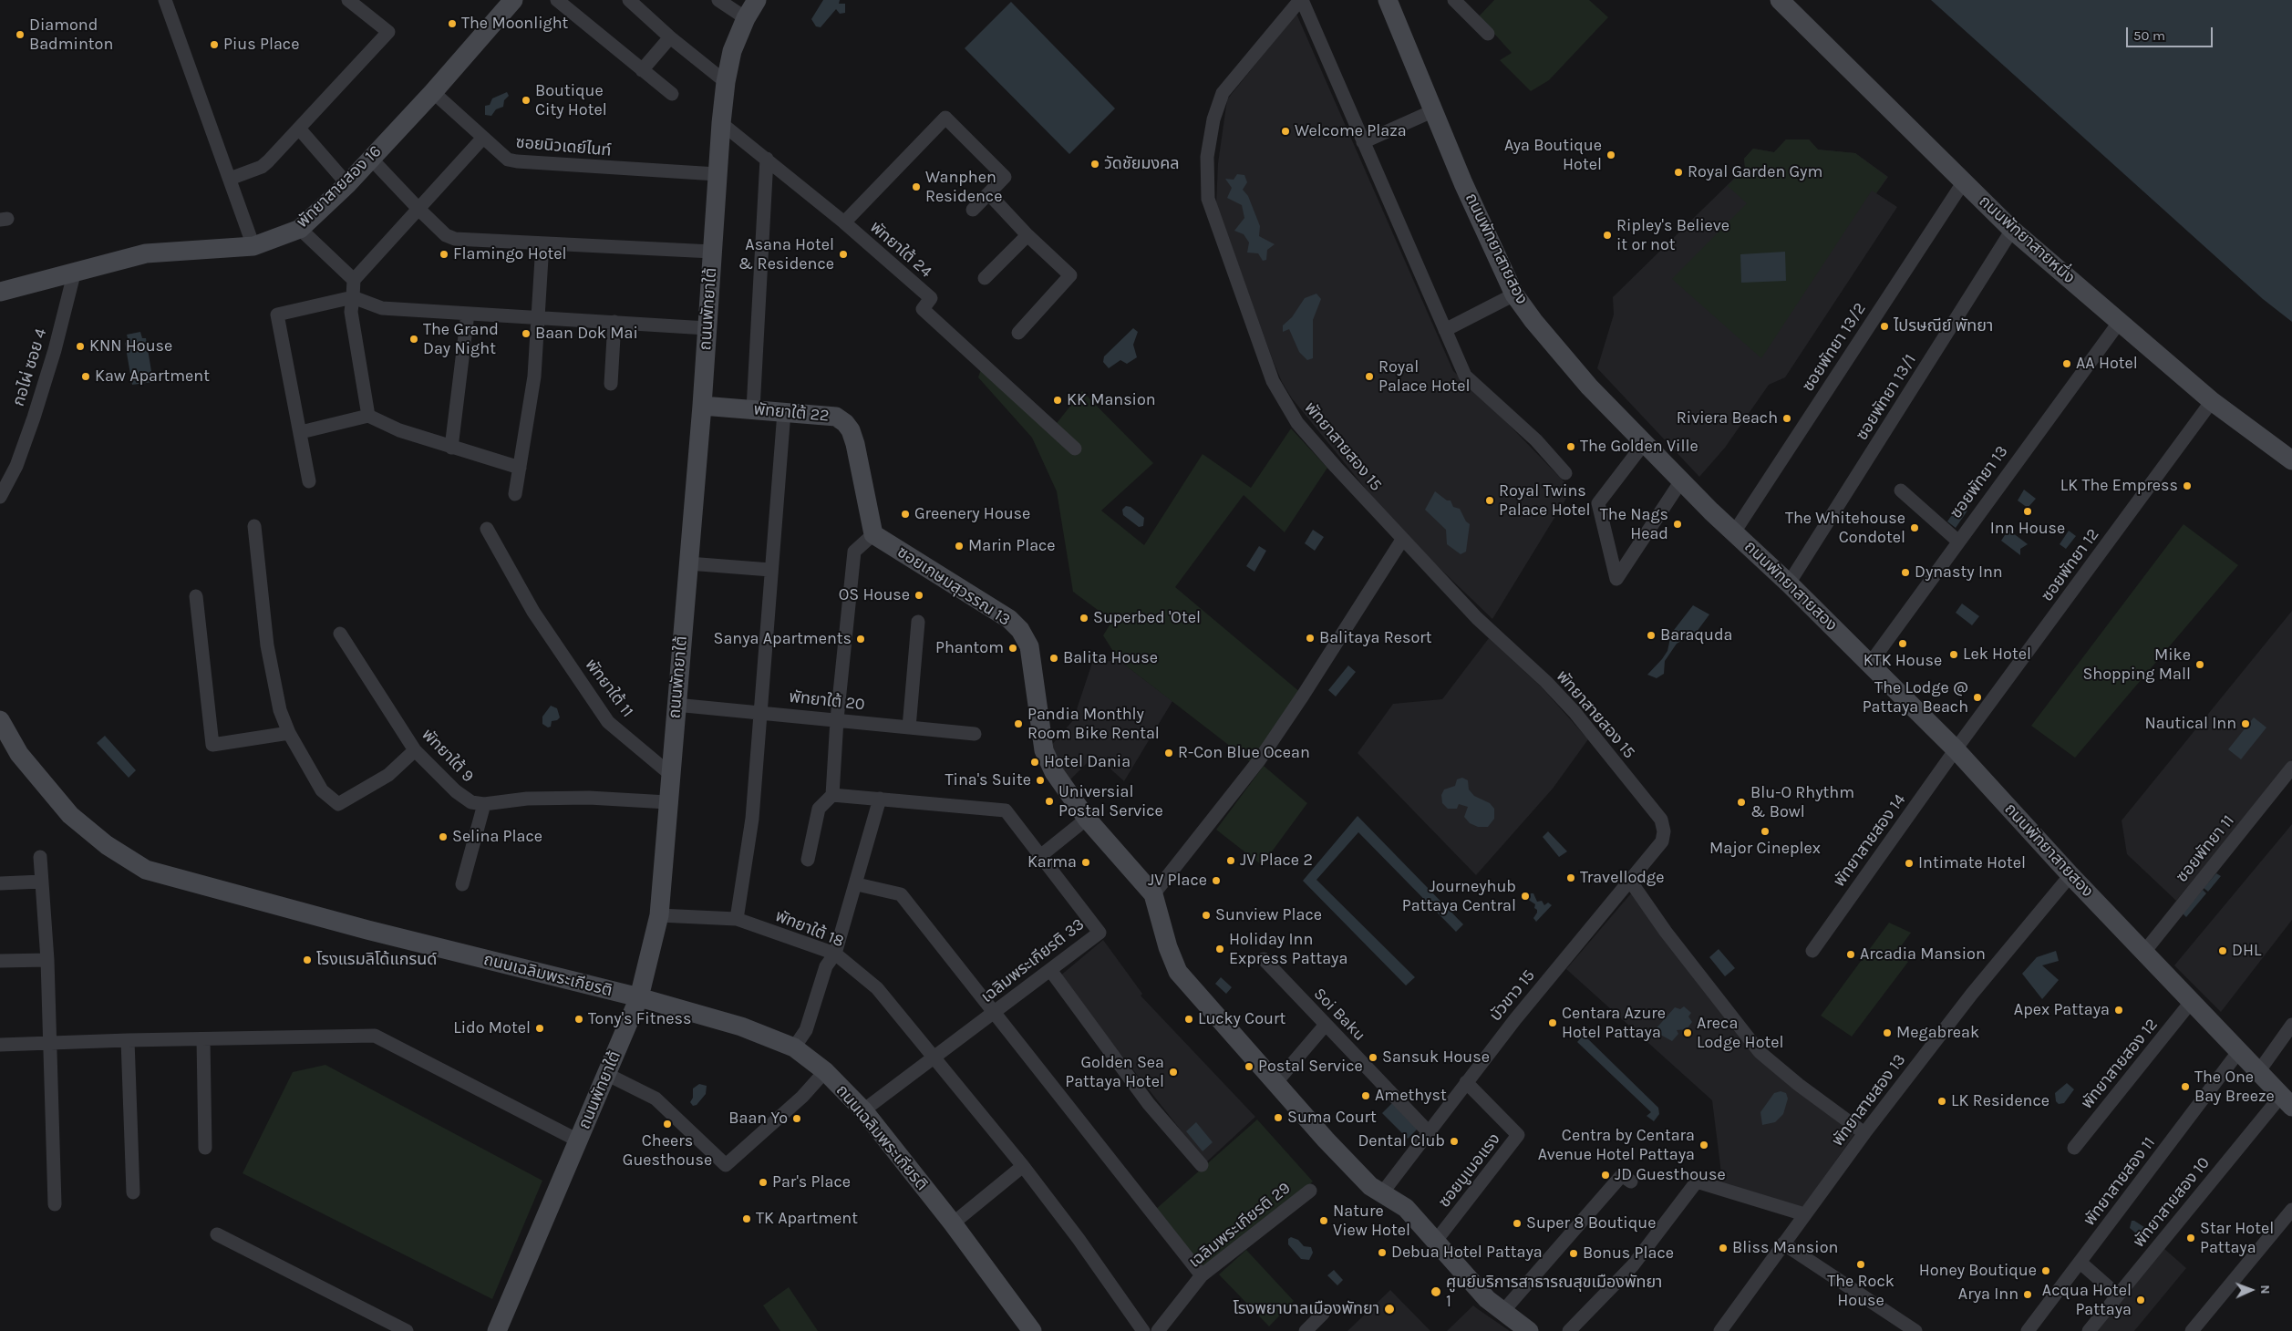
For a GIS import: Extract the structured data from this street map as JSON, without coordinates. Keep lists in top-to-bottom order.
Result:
{
  "streets": {
    "main road": [
      "พัทยาสายสอง 16",
      "ถนนพัทยาสายหนึ่ง",
      "ถนนพัทยาสายสอง",
      "ถนนพัทยาใต้",
      "พัทยาใต้ 22",
      "ซอยเกษมสุวรรณ 13",
      "ถนนเฉลิมพระเกียรติ"
    ],
    "street": [
      "ซอยนิวเดย์ไนท์",
      "พัทยาใต้ 24",
      "ซอยพัทยา 13/2",
      "กอไผ่ ซอย 4",
      "ซอยพัทยา 13/1",
      "พัทยาสายสอง 15",
      "ซอยพัทยา 13",
      "ซอยพัทยา 12",
      "พัทยาใต้ 11",
      "พัทยาใต้ 20",
      "พัทยาใต้ 9",
      "พัทยาสายสอง 14",
      "ซอยพัทยา 11",
      "พัทยาใต้ 18",
      "เฉลิมพระเกียรติ 33",
      "บัวขาว 15",
      "Soi Baku",
      "พัทยาสายสอง 12",
      "พัทยาสายสอง 13",
      "ซอยบูเมอแรง",
      "พัทยาสายสอง 11",
      "พัทยาสายสอง 10",
      "เฉลิมพระเกียรติ 29"
    ]
  },
  "crossings": [
    ["ซอยนิวเดย์ไนท์", "พัทยาสายสอง 16"],
    ["ซอยนิวเดย์ไนท์", "ถนนพัทยาใต้"],
    ["พัทยาสายสอง 16", "กอไผ่ ซอย 4"],
    ["ถนนพัทยาสายหนึ่ง", "ซอยพัทยา 13/2"],
    ["ถนนพัทยาสายหนึ่ง", "ซอยพัทยา 13/1"],
    ["ถนนพัทยาสายหนึ่ง", "ซอยพัทยา 13"],
    ["ถนนพัทยาสายหนึ่ง", "ซอยพัทยา 12"],
    ["ถนนพัทยาสายสอง", "ซอยพัทยา 13/2"],
    ["ถนนพัทยาสายสอง", "ซอยพัทยา 13/1"],
    ["ถนนพัทยาสายสอง", "ซอยพัทยา 13"],
    ["ถนนพัทยาสายสอง", "ซอยพัทยา 12"],
    ["ถนนพัทยาสายสอง", "พัทยาสายสอง 14"],
    ["ถนนพัทยาสายสอง", "ซอยพัทยา 11"],
    ["ถนนพัทยาสายสอง", "พัทยาสายสอง 12"],
    ["ถนนพัทยาสายสอง", "พัทยาสายสอง 13"],
    ["ถนนพัทยาสายสอง", "พัทยาสายสอง 11"],
    ["ถนนพัทยาสายสอง", "พัทยาสายสอง 10"],
    ["พัทยาใต้ 24", "ถนนพัทยาใต้"],
    ["ถนนพัทยาใต้", "พัทยาใต้ 22"],
    ["ถนนพัทยาใต้", "พัทยาใต้ 11"],
    ["ถนนพัทยาใต้", "พัทยาใต้ 20"],
    ["ถนนพัทยาใต้", "พัทยาใต้ 9"],
    ["ถนนพัทยาใต้", "พัทยาใต้ 18"],
    ["ถนนพัทยาใต้", "ถนนเฉลิมพระเกียรติ"],
    ["พัทยาใต้ 22", "ซอยเกษมสุวรรณ 13"],
    ["พัทยาสายสอง 15", "บัวขาว 15"],
    ["ซอยพัทยา 12", "พัทยาสายสอง 14"],
    ["ซอยเกษมสุวรรณ 13", "บัวขาว 15"],
    ["ซอยเกษมสุวรรณ 13", "ซอยบูเมอแรง"],
    ["พัทยาใต้ 18", "เฉลิมพระเกียรติ 33"],
    ["เฉลิมพระเกียรติ 33", "ถนนเฉลิมพระเกียรติ"],
    ["บัวขาว 15", "Soi Baku"],
    ["บัวขาว 15", "ซอยบูเมอแรง"]
  ],
  "places": [
    "The Moonlight",
    "Diamond Badminton",
    "Pius Place",
    "Boutique City Hotel",
    "Welcome Plaza",
    "Aya Boutique Hotel",
    "วัดชัยมงคล",
    "Royal Garden Gym",
    "Wanphen Residence",
    "Ripley's Believe it or not",
    "Flamingo Hotel",
    "Asana Hotel & Residence",
    "ไปรษณีย์ พัทยา",
    "Baan Dok Mai",
    "The Grand Day Night",
    "KNN House",
    "AA Hotel",
    "Kaw Apartment",
    "Royal Palace Hotel",
    "KK Mansion",
    "Riviera Beach",
    "The Golden Ville",
    "LK The Empress",
    "Royal Twins Palace Hotel",
    "Inn House",
    "Greenery House",
    "The Nags Head",
    "The Whitehouse Condotel",
    "Marin Place",
    "Dynasty Inn",
    "OS House",
    "Superbed 'Otel",
    "Baraquda",
    "Balitaya Resort",
    "Sanya Apartments",
    "KTK House",
    "Phantom",
    "Lek Hotel",
    "Balita House",
    "Mike Shopping Mall",
    "The Lodge @ Pattaya Beach",
    "Pandia Monthly Room Bike Rental",
    "Nautical Inn",
    "R-Con Blue Ocean",
    "Hotel Dania",
    "Tina's Suite",
    "Universial Postal Service",
    "Blu-O Rhythm & Bowl",
    "Major Cineplex",
    "Selina Place",
    "JV Place 2",
    "Karma",
    "Intimate Hotel",
    "Travellodge",
    "JV Place",
    "Journeyhub Pattaya Central",
    "Sunview Place",
    "Holiday Inn Express Pattaya",
    "DHL",
    "Arcadia Mansion",
    "โรงแรมลิโด้แกรนด์",
    "Apex Pattaya",
    "Tony's Fitness",
    "Lucky Court",
    "Centara Azure Hotel Pattaya",
    "Lido Motel",
    "Areca Lodge Hotel",
    "Megabreak",
    "Sansuk House",
    "Postal Service",
    "Golden Sea Pattaya Hotel",
    "The One Bay Breeze",
    "Amethyst",
    "LK Residence",
    "Suma Court",
    "Baan Yo",
    "Cheers Guesthouse",
    "Dental Club",
    "Centra by Centara Avenue Hotel Pattaya",
    "JD Guesthouse",
    "Par's Place",
    "TK Apartment",
    "Nature View Hotel",
    "Super 8 Boutique",
    "Star Hotel Pattaya",
    "Bliss Mansion",
    "Debua Hotel Pattaya",
    "Bonus Place",
    "The Rock House",
    "Honey Boutique",
    "ศูนย์บริการสาธารณสุขเมืองพัทยา 1",
    "Arya Inn",
    "Acqua Hotel Pattaya",
    "โรงพยาบาลเมืองพัทยา"
  ],
  "scale_bar": "50 m",
  "north": "right"
}
